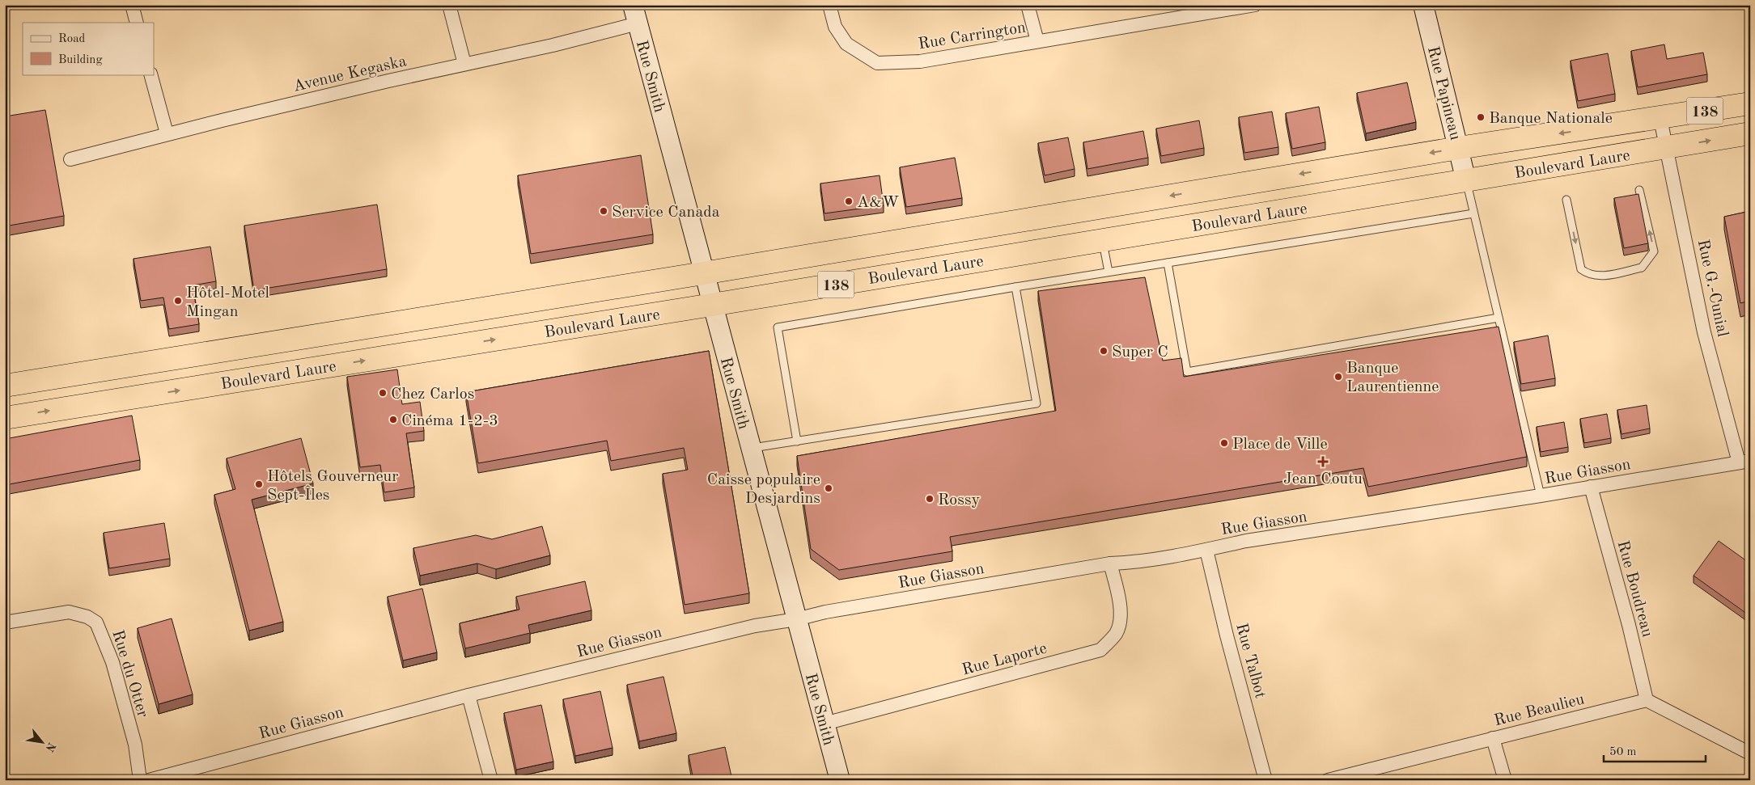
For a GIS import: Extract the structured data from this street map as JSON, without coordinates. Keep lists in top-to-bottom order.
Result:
{
  "streets": {
    "highway": ["138", "Boulevard Laure"],
    "street": [
      "Rue Carrington",
      "Avenue Kegaska",
      "Rue Smith",
      "Rue Papineau",
      "Rue G.-Cunial",
      "Rue Giasson",
      "Rue Boudreau",
      "Rue Laporte",
      "Rue Talbot",
      "Rue du Otter",
      "Rue Beaulieu"
    ]
  },
  "crossings": [
    ["Avenue Kegaska", "Rue Smith"],
    ["Rue Smith", "Boulevard Laure"],
    ["Rue Smith", "Rue Giasson"],
    ["Rue Smith", "Rue Laporte"],
    ["Rue Papineau", "Boulevard Laure"],
    ["Boulevard Laure", "Rue G.-Cunial"],
    ["Rue G.-Cunial", "Rue Giasson"],
    ["Rue Giasson", "Rue Boudreau"],
    ["Rue Giasson", "Rue Laporte"],
    ["Rue Giasson", "Rue Talbot"],
    ["Rue Boudreau", "Rue Beaulieu"]
  ],
  "places": {
    "other": [
      "Banque Nationale",
      "A&W",
      "Service Canada",
      "Hôtel-Motel Mingan",
      "Super C",
      "Banque Laurentienne",
      "Chez Carlos",
      "Cinéma 1-2-3",
      "Place de Ville",
      "Hôtels Gouverneur Sept-Îles",
      "Caisse populaire Desjardins",
      "Rossy"
    ],
    "health": ["Jean Coutu"]
  },
  "legend": ["Road", "Building"],
  "scale_bar": "50 m",
  "north": "bottom right"
}
